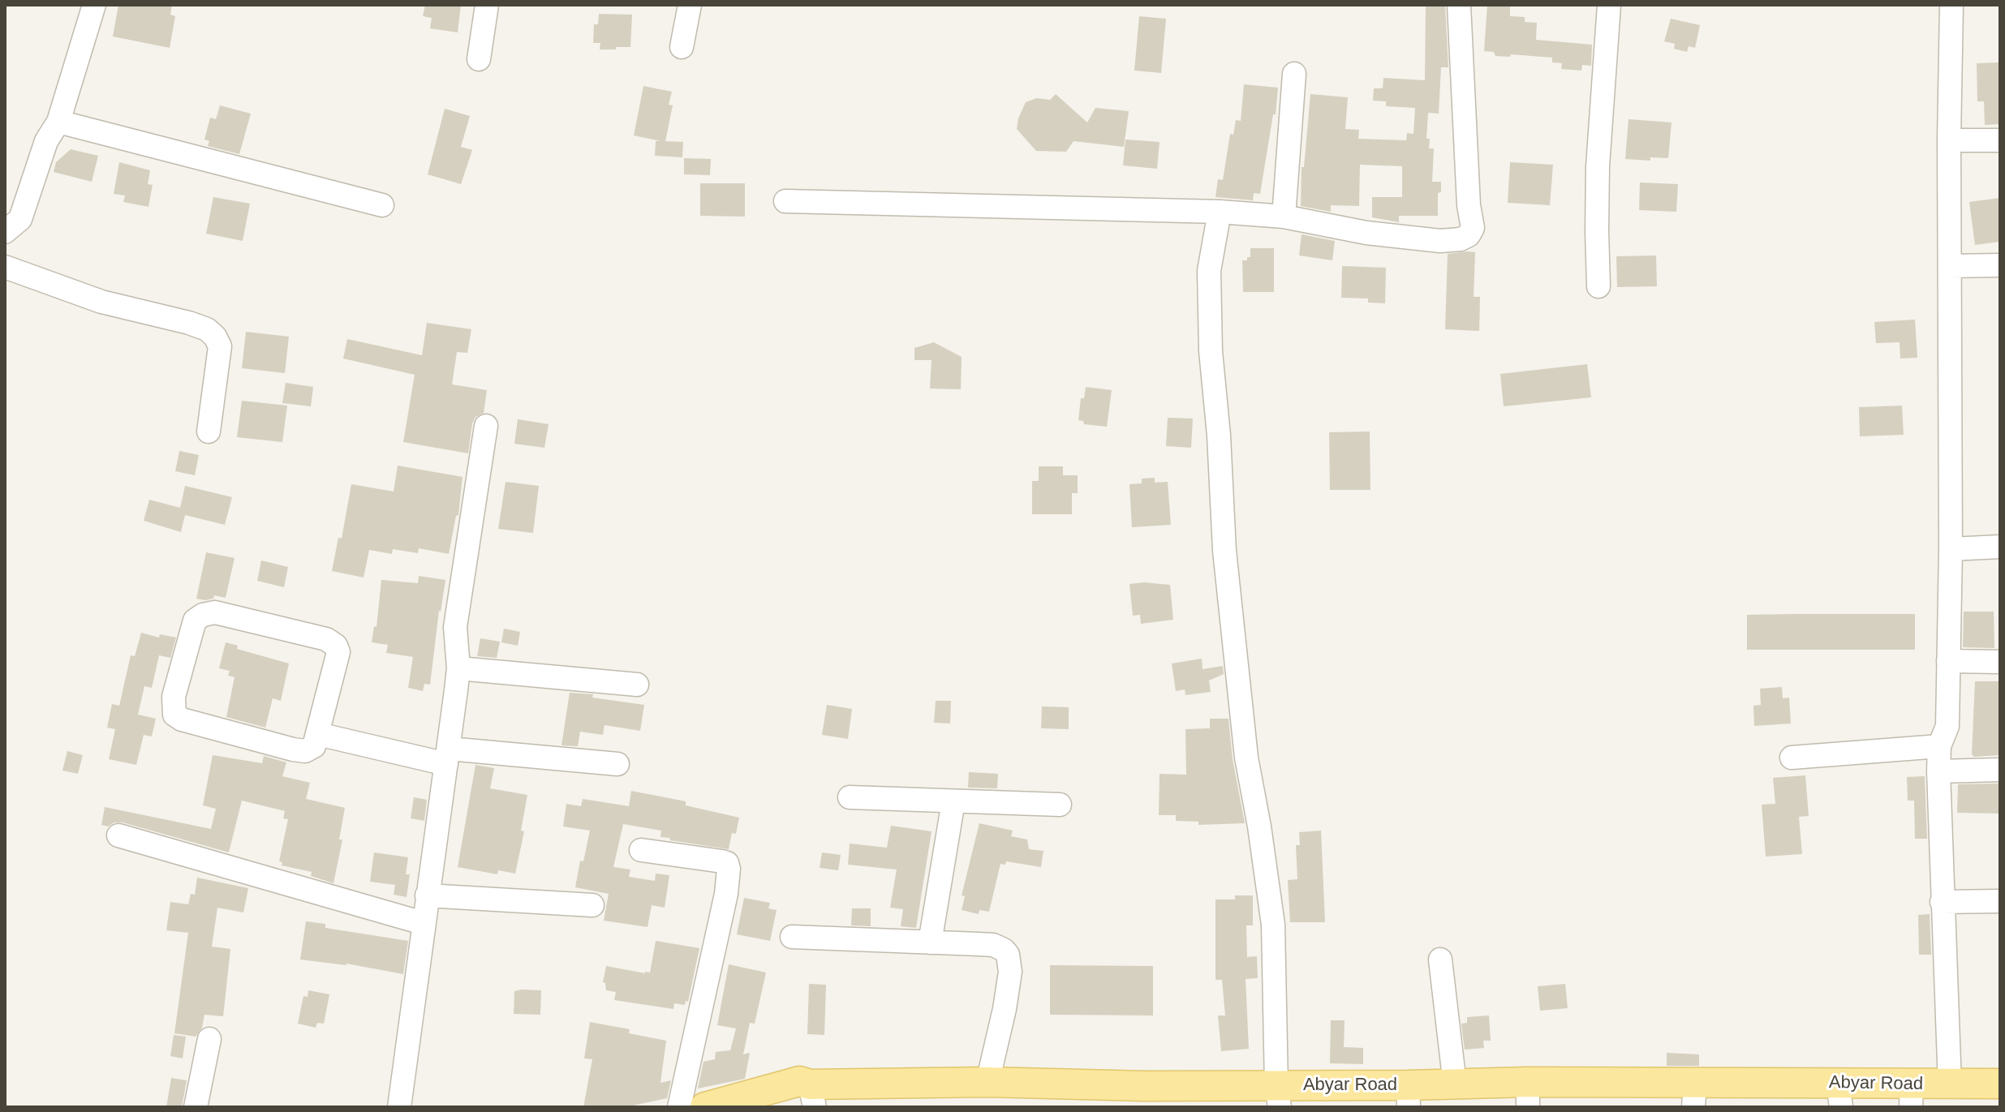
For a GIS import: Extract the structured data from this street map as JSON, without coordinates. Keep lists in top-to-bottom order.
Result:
{
  "streets": {
    "main road": ["Abyar Road"]
  }
}
